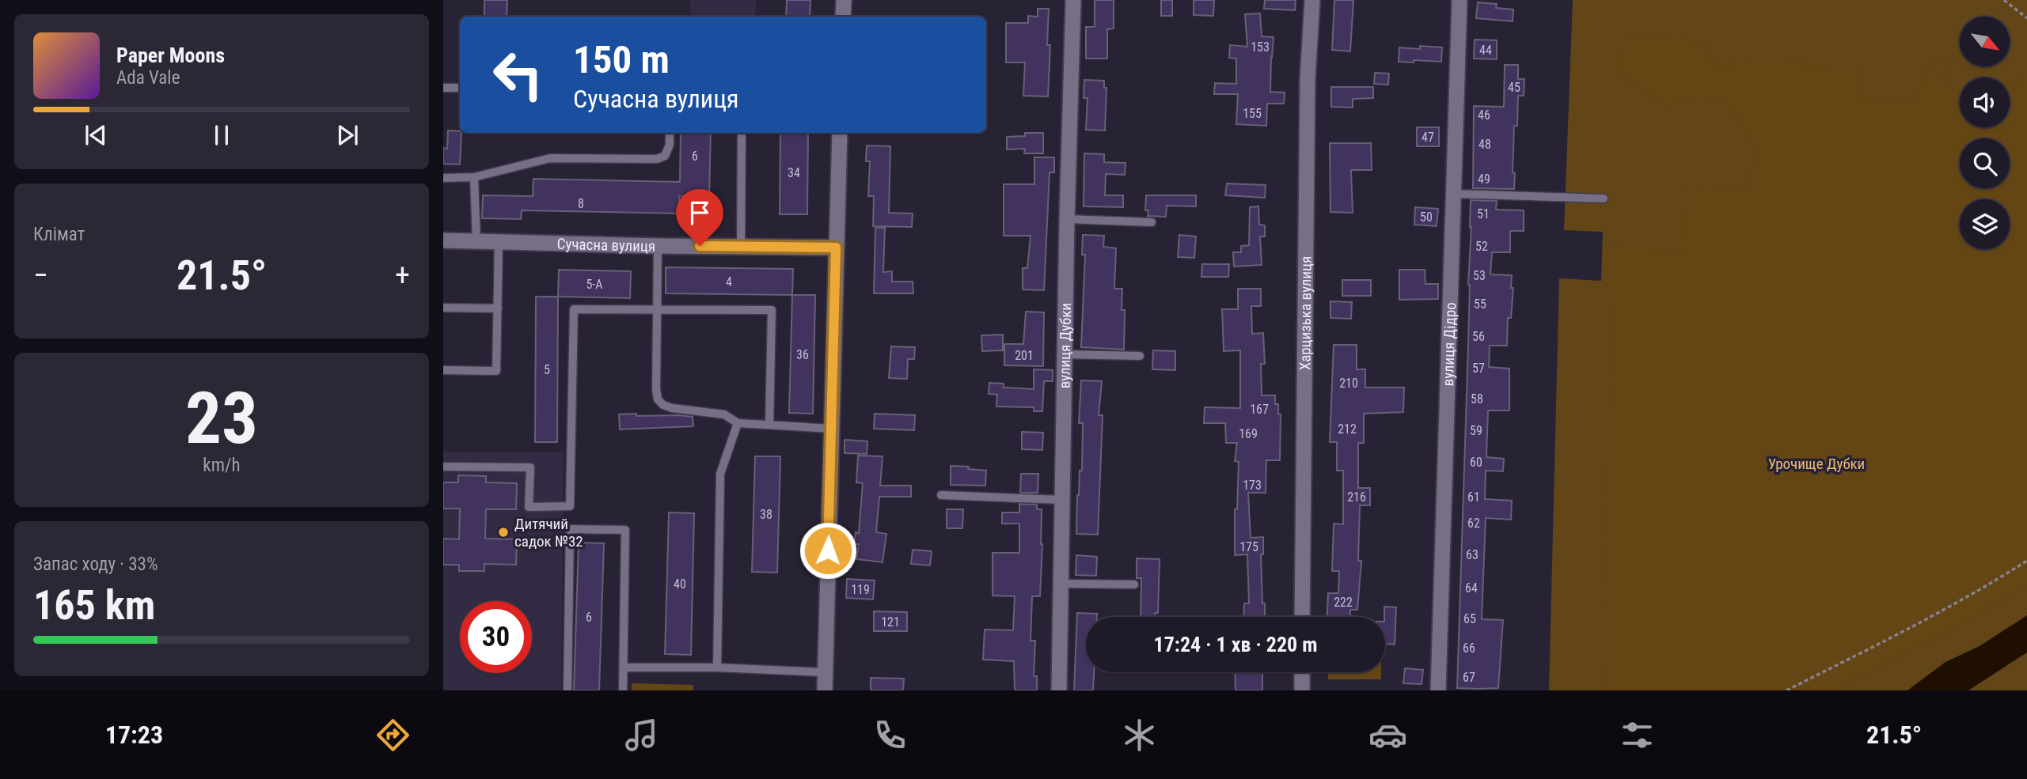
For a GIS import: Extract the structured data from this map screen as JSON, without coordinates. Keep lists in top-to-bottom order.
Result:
{
  "streets": {
    "street": [
      "Сучасна вулиця",
      "Харцизька вулиця",
      "вулиця Дубки",
      "вулиця Дідро"
    ]
  },
  "parks": ["Урочище Дубки"],
  "places": ["Дитячий садок №32"],
  "house_numbers": [
    "153",
    "44",
    "45",
    "155",
    "46",
    "47",
    "48",
    "6",
    "34",
    "49",
    "8",
    "51",
    "50",
    "52",
    "53",
    "4",
    "5-А",
    "55",
    "56",
    "36",
    "201",
    "57",
    "5",
    "210",
    "58",
    "167",
    "212",
    "59",
    "169",
    "60",
    "173",
    "216",
    "61",
    "38",
    "62",
    "175",
    "63",
    "40",
    "64",
    "119",
    "222",
    "6",
    "65",
    "121",
    "66",
    "67"
  ],
  "north": "bottom right",
  "page": {
    "turn": ["150 m", "Сучасна вулиця"],
    "song": ["Paper Moons", "Ada Vale"],
    "tile": [
      "Клімат",
      ["23", "km/h"],
      ["Запас ходу · 33%", "165 km"]
    ],
    "heat": ["−", "21.5°", "+"],
    "limit": "30",
    "trip": "17:24 · 1 хв · 220 m",
    "tabs": ["17:23", "21.5°"]
  }
}
